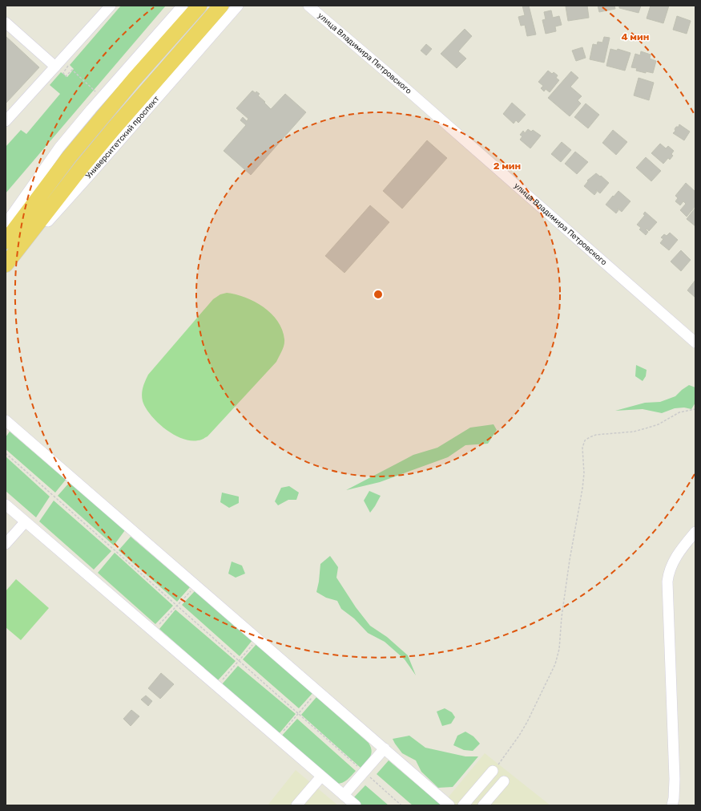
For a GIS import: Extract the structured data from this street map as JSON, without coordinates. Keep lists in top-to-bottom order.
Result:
{
  "streets": {
    "highway": ["Университетский проспект"],
    "street": ["улица Владимира Петровского"]
  },
  "rings": ["4 мин", "2 мин"]
}
